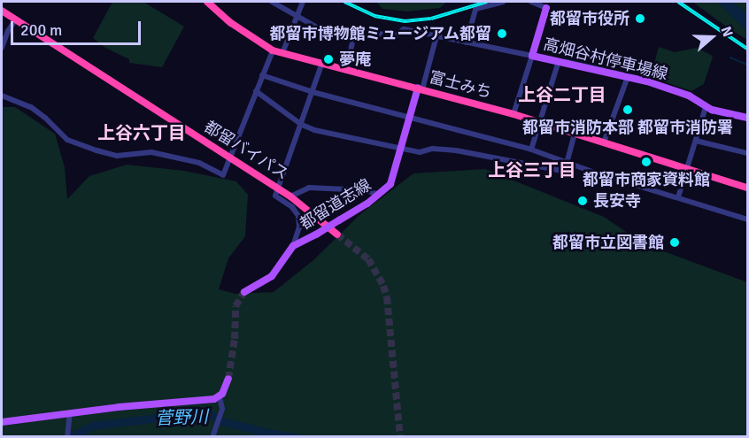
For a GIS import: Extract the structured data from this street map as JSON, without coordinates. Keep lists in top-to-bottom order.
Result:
{
  "streets": {
    "highway": ["富士みち", "都留バイパス"],
    "main road": ["高畑谷村停車場線", "都留道志線"]
  },
  "crossings": [
    ["富士みち", "都留道志線"]
  ],
  "districts": ["上谷二丁目", "上谷六丁目", "上谷三丁目"],
  "water": ["菅野川"],
  "places": [
    "都留市役所",
    "都留市博物館ミュージアム都留",
    "夢庵",
    "都留市消防本部 都留市消防署",
    "都留市商家資料館",
    "長安寺",
    "都留市立図書館"
  ],
  "scale_bar": "200 m",
  "north": "right"
}
